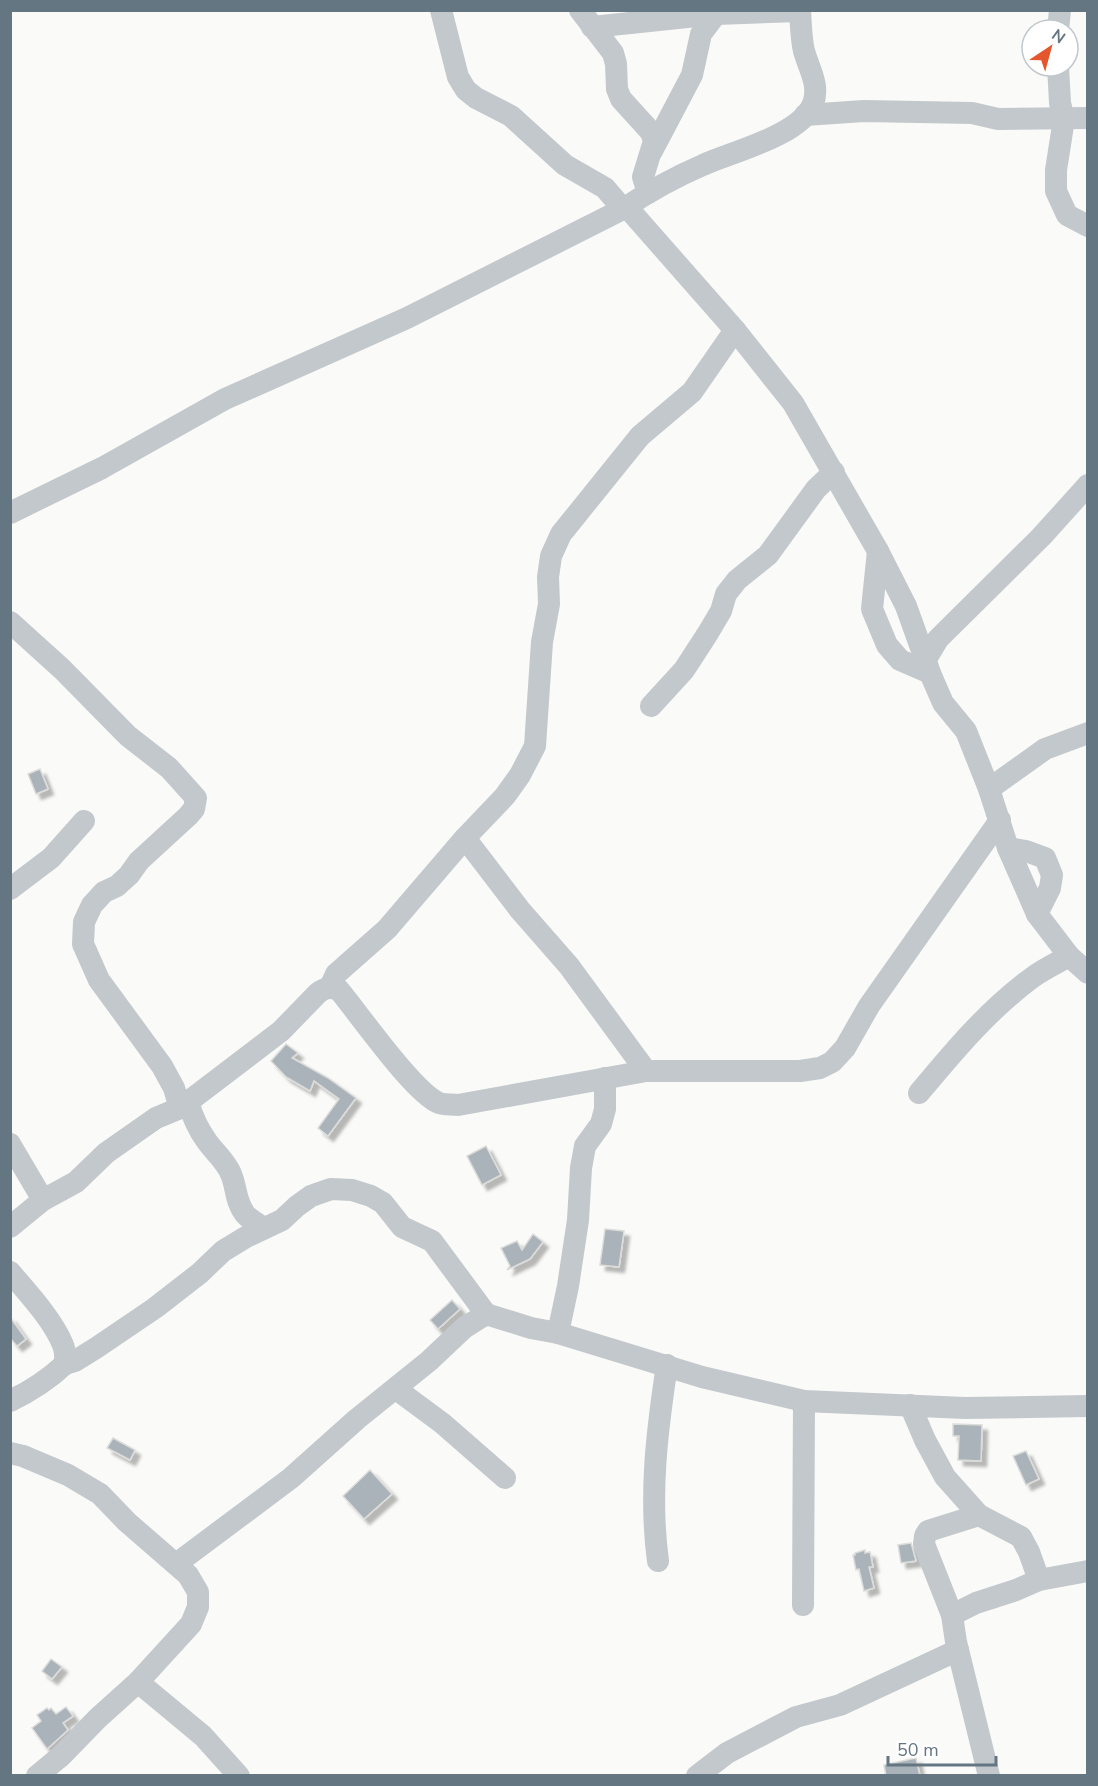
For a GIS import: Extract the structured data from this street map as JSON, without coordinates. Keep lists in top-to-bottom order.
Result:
{
  "scale_bar": "50 m",
  "north": "top right"
}
